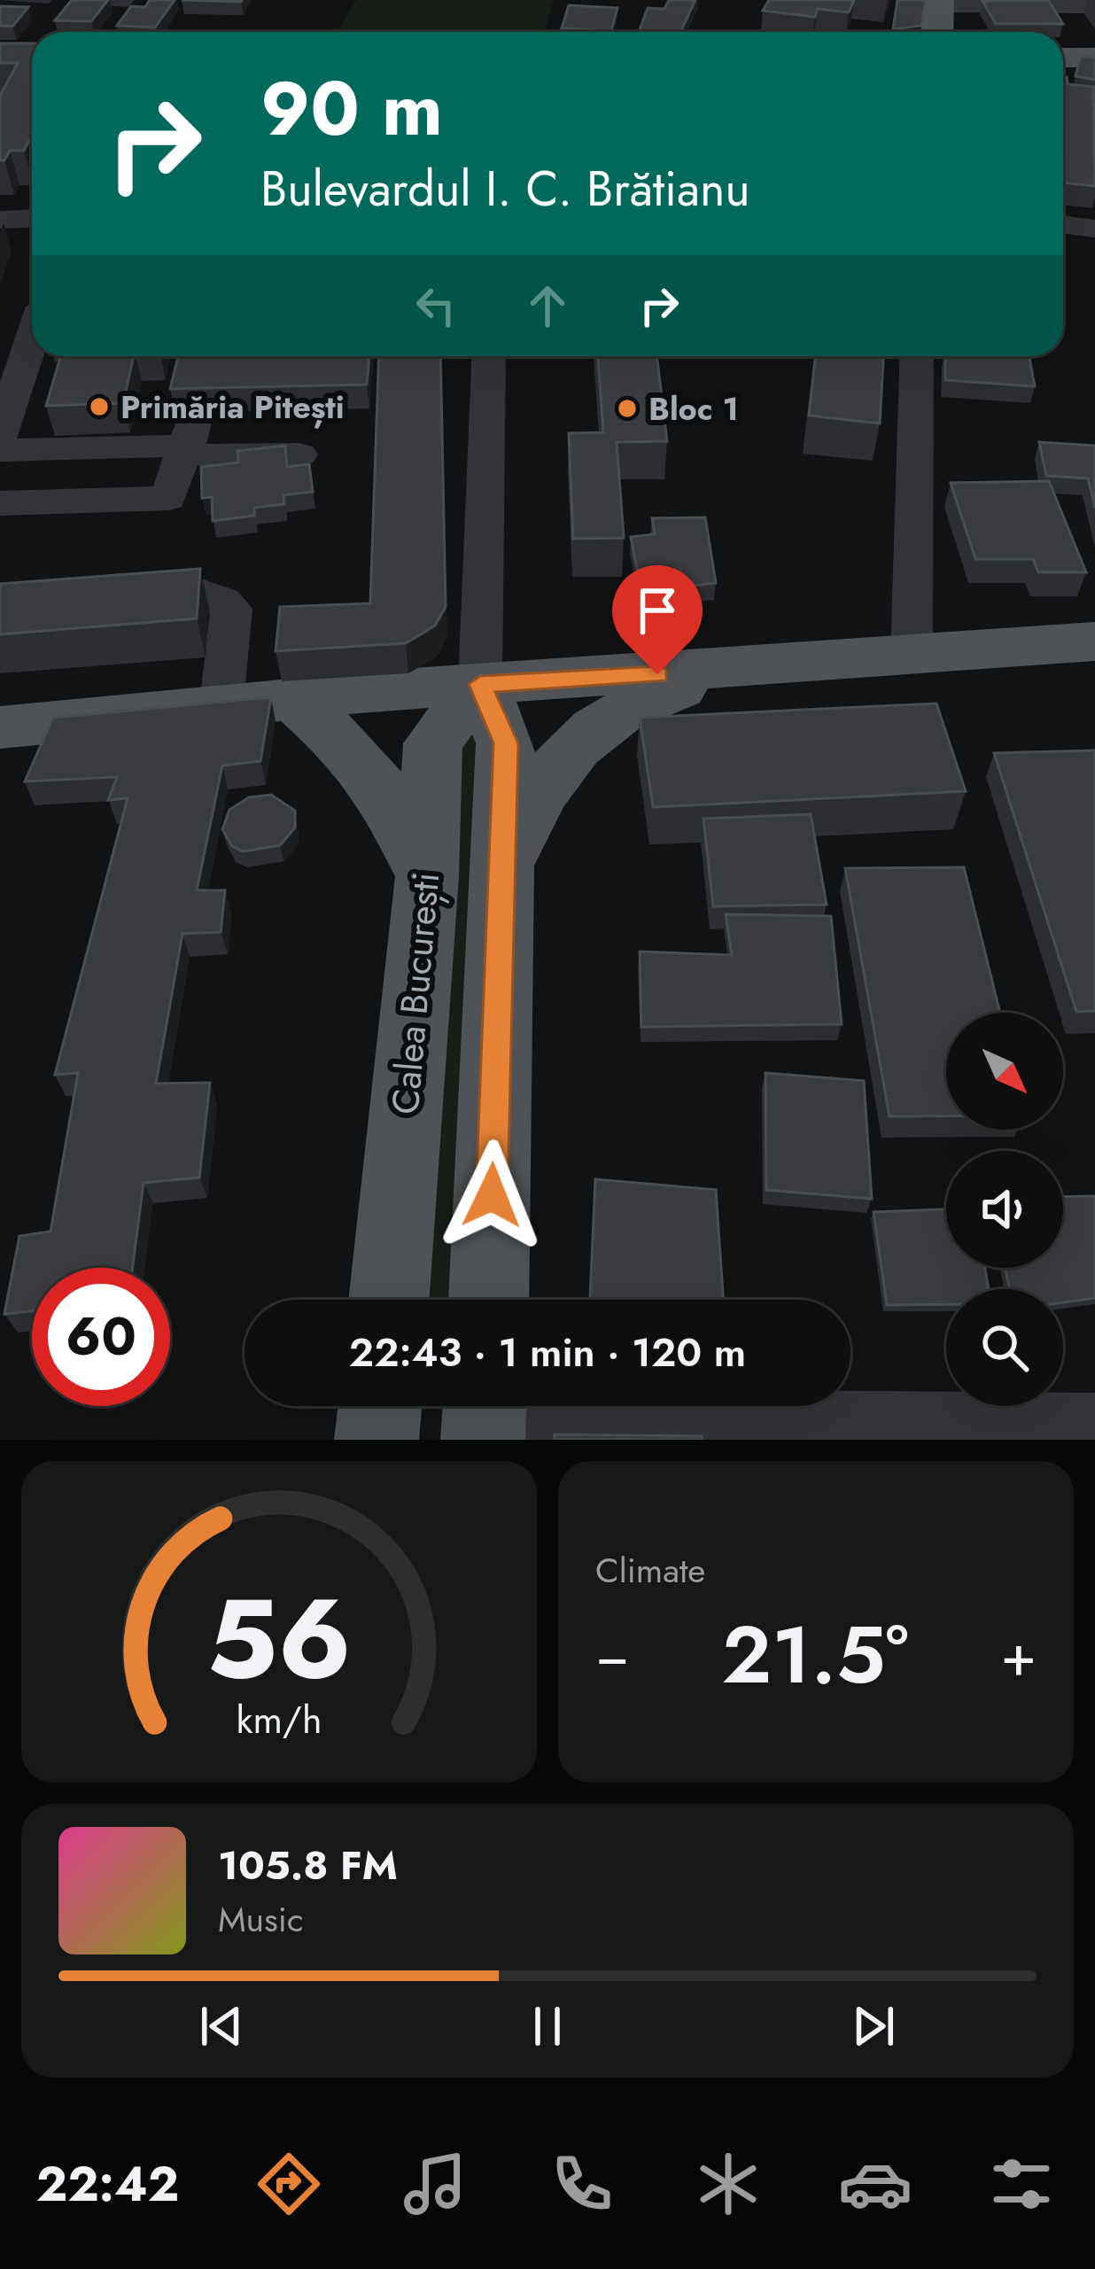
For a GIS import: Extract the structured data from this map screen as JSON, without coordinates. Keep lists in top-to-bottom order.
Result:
{
  "streets": {
    "main road": ["Calea București"]
  },
  "places": ["Primăria Pitești", "Bloc 1"],
  "north": "bottom right",
  "page": {
    "turn": ["90 m", "Bulevardul I. C. Brătianu"],
    "limit": "60",
    "trip": "22:43 · 1 min · 120 m",
    "tile": "Climate",
    "heat": ["−", "21.5°", "+"],
    "song": ["105.8 FM", "Music"],
    "tabs": "22:42",
    "gauge": ["56", "km/h"]
  }
}
